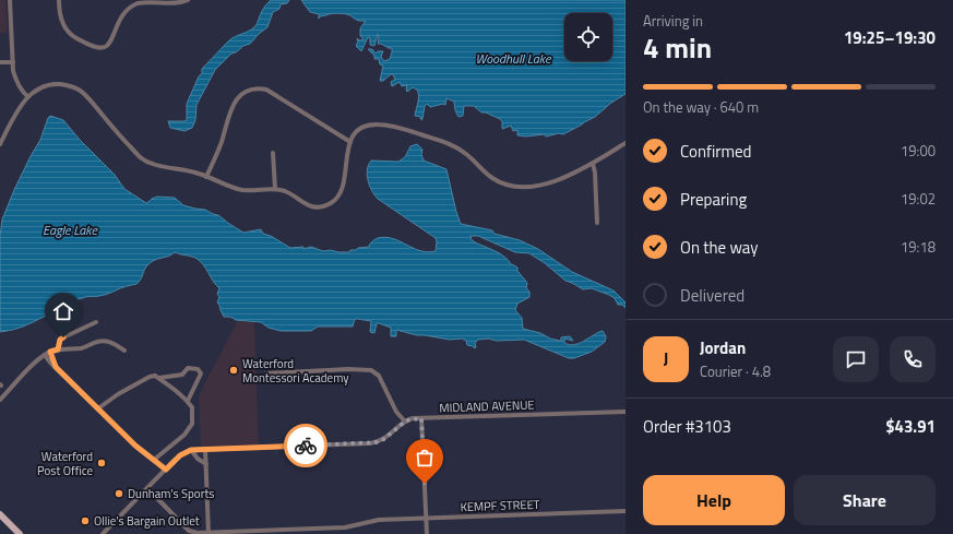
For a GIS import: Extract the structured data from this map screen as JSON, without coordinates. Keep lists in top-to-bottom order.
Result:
{
  "streets": {
    "street": ["MIDLAND AVENUE", "KEMPF STREET"]
  },
  "water": ["Woodhull Lake", "Eagle Lake"],
  "places": [
    "Waterford Montessori Academy",
    "Waterford Post Office",
    "Dunham's Sports",
    "Ollie's Bargain Outlet"
  ],
  "page": {
    "heading": ["4 min", "Arriving in", "19:25–19:30"],
    "panel": [
      "Jordan",
      "Courier · 4.8",
      "Order #3103",
      "$43.91"
    ],
    "bar": "On the way · 640 m",
    "list": [
      ["Confirmed", "19:00"],
      ["Preparing", "19:02"],
      ["On the way", "19:18"],
      "Delivered"
    ],
    "round": "J",
    "buttons": ["Help", "Share"]
  }
}
